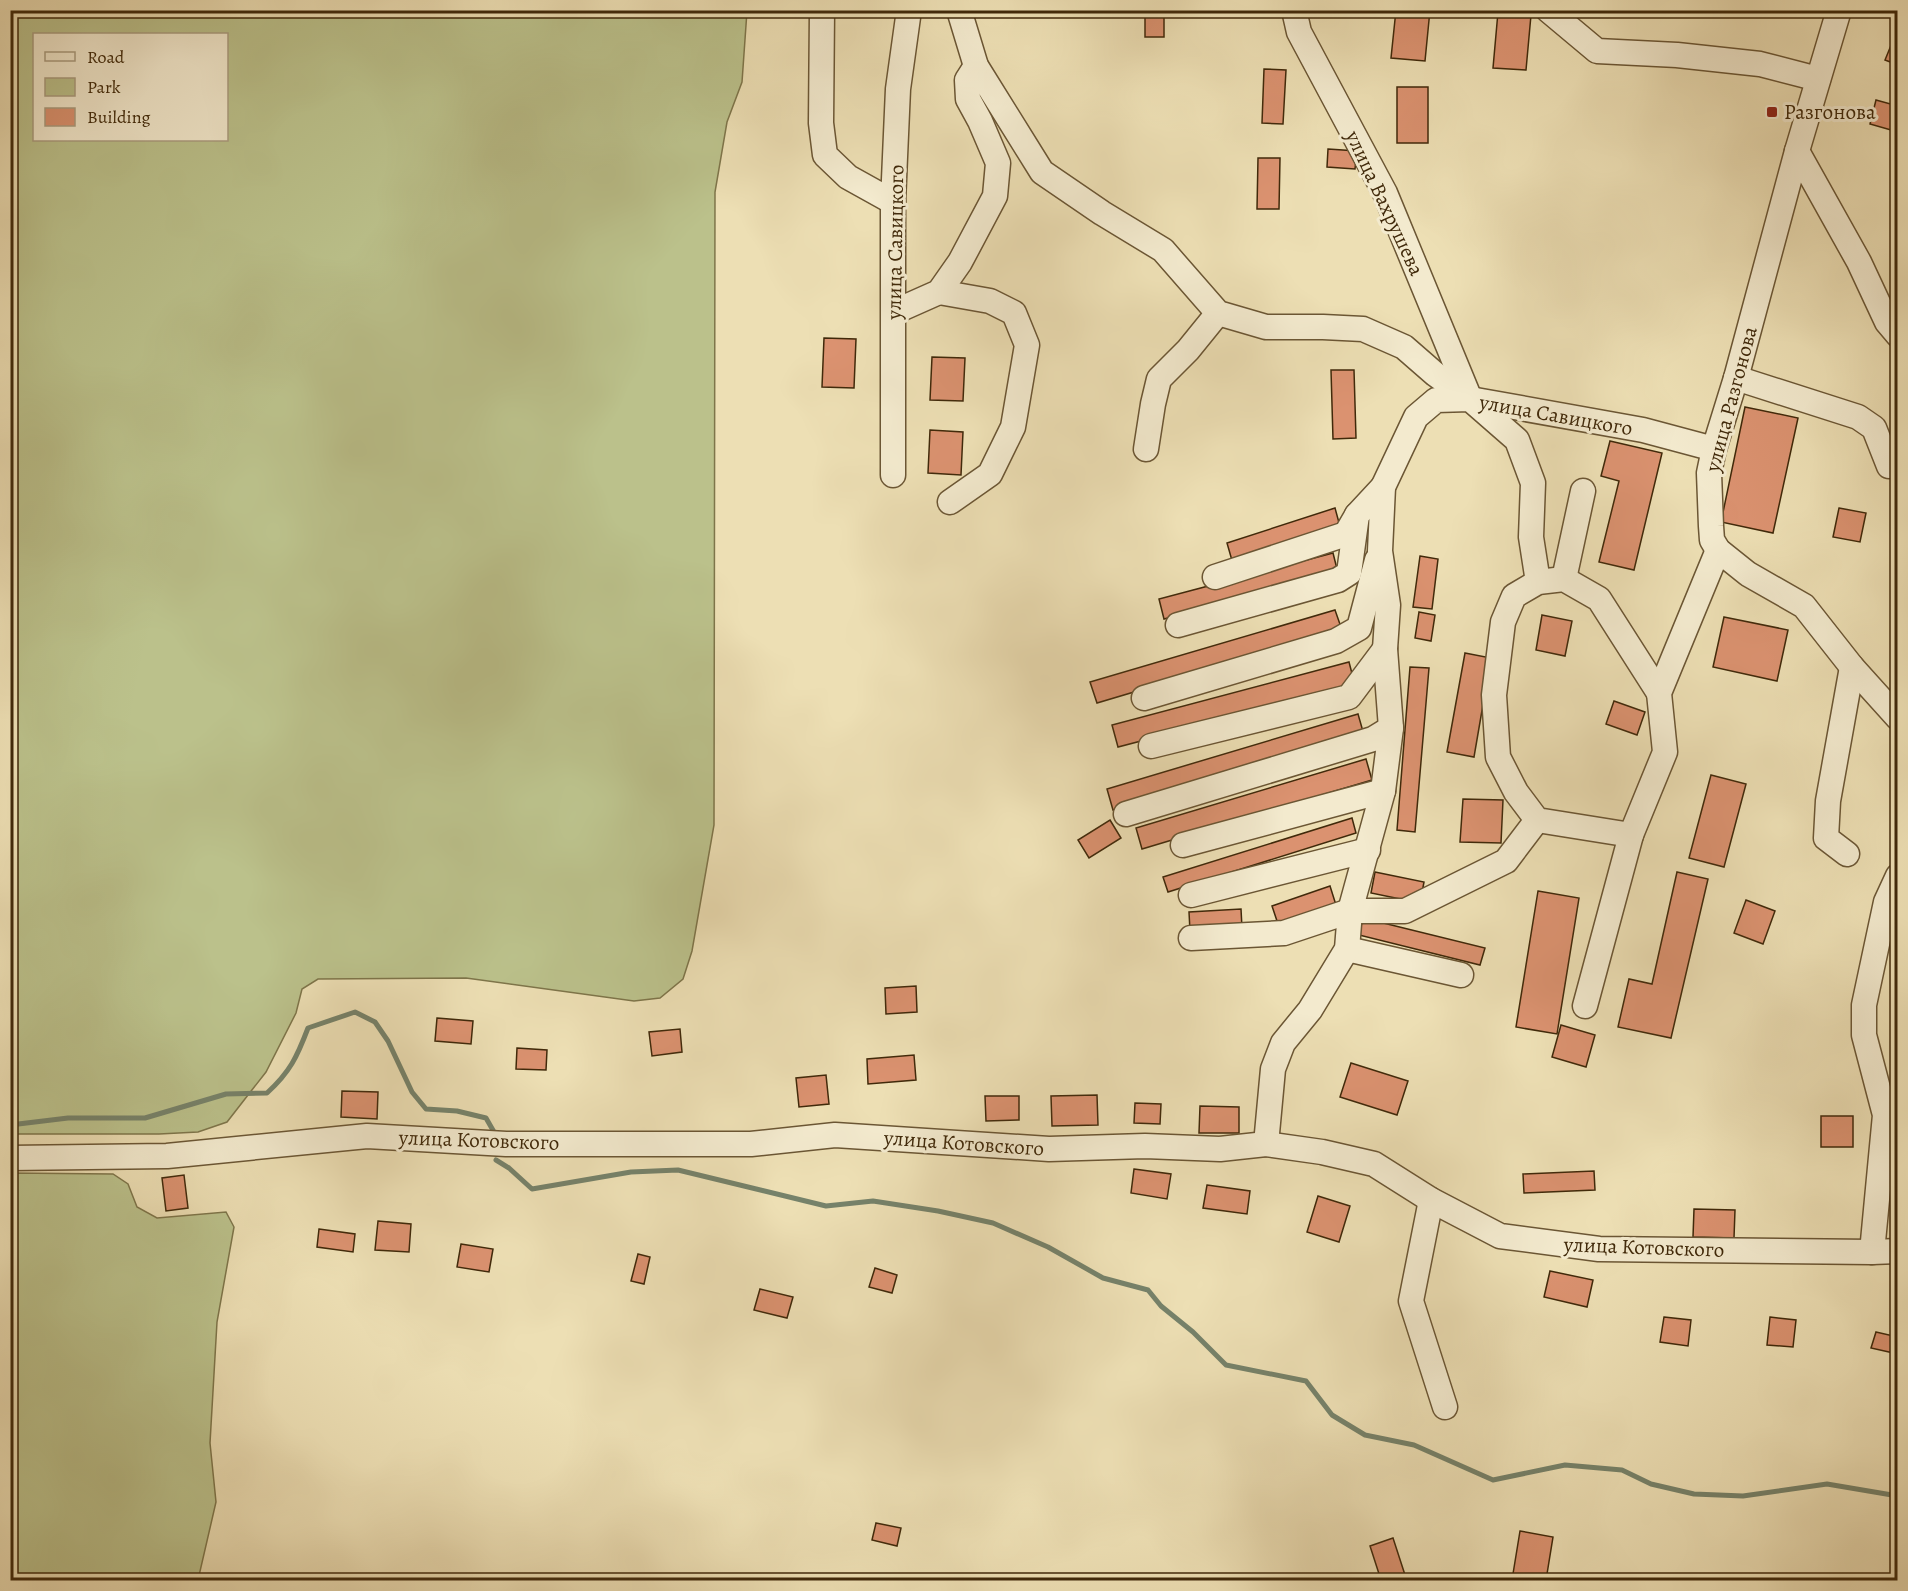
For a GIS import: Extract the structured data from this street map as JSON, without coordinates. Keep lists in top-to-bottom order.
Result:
{
  "streets": {
    "street": [
      "улица Вахрушева",
      "улица Савицкого",
      "улица Разгонова",
      "улица Котовского"
    ]
  },
  "crossings": [
    ["улица Вахрушева", "улица Савицкого"],
    ["улица Савицкого", "улица Разгонова"]
  ],
  "places": {
    "transit": ["Разгонова"]
  },
  "legend": ["Road", "Park", "Building"]
}
